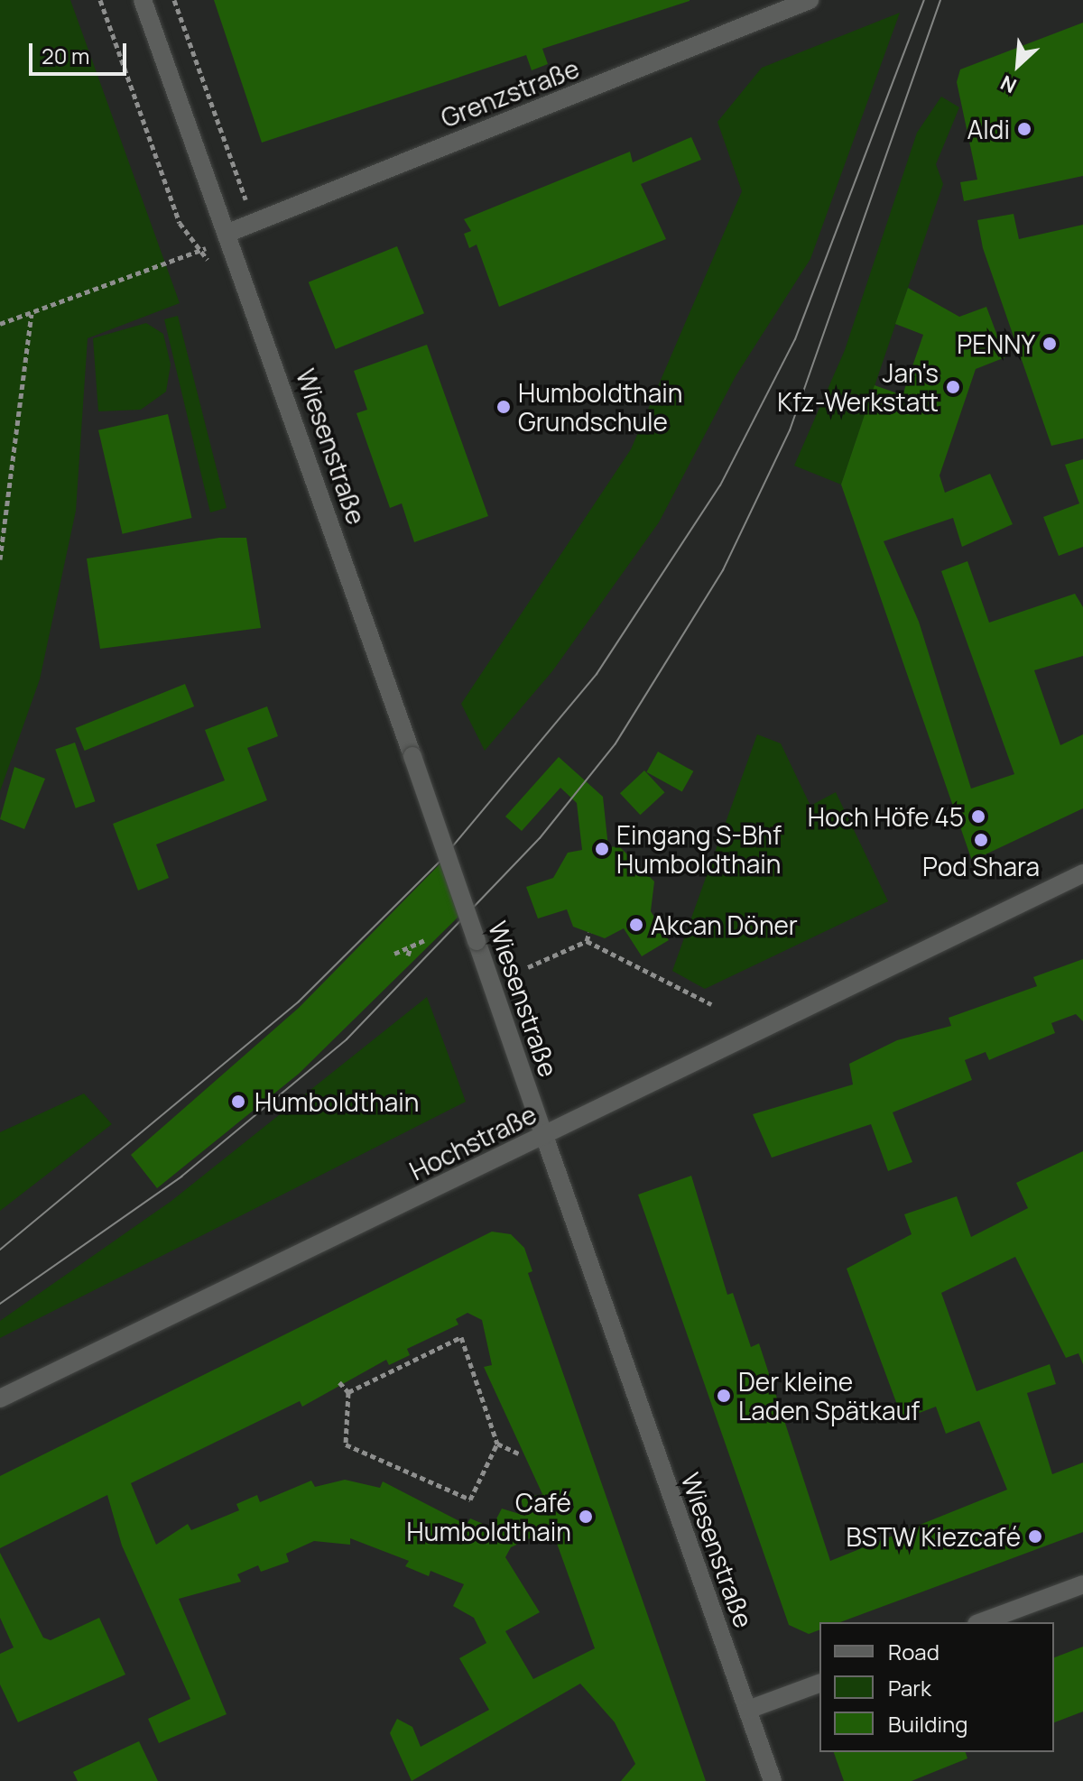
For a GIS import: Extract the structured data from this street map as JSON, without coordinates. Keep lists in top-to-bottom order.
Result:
{
  "streets": {
    "street": ["Grenzstraße", "Wiesenstraße", "Hochstraße"]
  },
  "crossings": [
    ["Grenzstraße", "Wiesenstraße"],
    ["Wiesenstraße", "Hochstraße"]
  ],
  "places": [
    "Aldi",
    "PENNY",
    "Jan's Kfz-Werkstatt",
    "Humboldthain Grundschule",
    "Hoch Höfe 45",
    "Pod Shara",
    "Eingang S-Bhf Humboldthain",
    "Akcan Döner",
    "Humboldthain",
    "Der kleine Laden Spätkauf",
    "Café Humboldthain",
    "BSTW Kiezcafé"
  ],
  "legend": ["Road", "Park", "Building"],
  "scale_bar": "20 m",
  "north": "bottom left"
}
